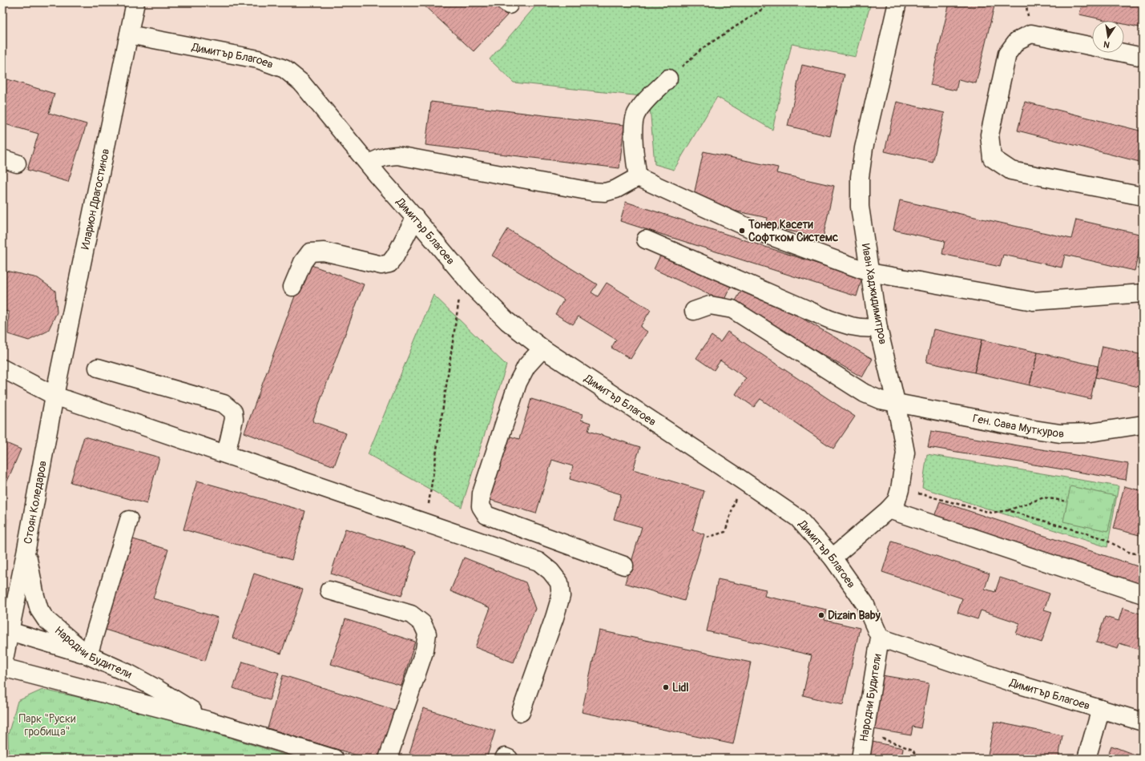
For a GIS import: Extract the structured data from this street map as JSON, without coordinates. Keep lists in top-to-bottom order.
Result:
{
  "streets": {
    "street": [
      "Димитър Благоев",
      "Иларион Драгостинов",
      "Иван Хаджидимитров",
      "Ген. Сава Муткуров",
      "Стоян Коледаров",
      "Народни Будители"
    ]
  },
  "crossings": [
    ["Димитър Благоев", "Иларион Драгостинов"],
    ["Димитър Благоев", "Иван Хаджидимитров"],
    ["Димитър Благоев", "Народни Будители"],
    ["Иларион Драгостинов", "Стоян Коледаров"],
    ["Иван Хаджидимитров", "Ген. Сава Муткуров"],
    ["Стоян Коледаров", "Народни Будители"]
  ],
  "parks": ["Парк \"Руски гробища\""],
  "places": ["Тонер Касети Софтком Системс", "Dizain Baby", "Lidl"],
  "north": "bottom"
}
